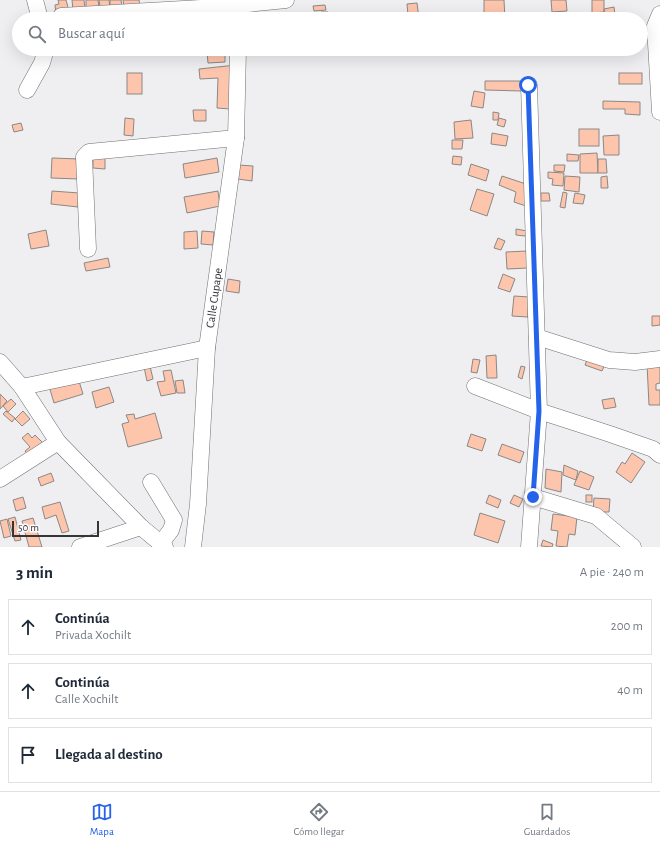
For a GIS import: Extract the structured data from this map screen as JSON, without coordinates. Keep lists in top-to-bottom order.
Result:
{
  "streets": {
    "street": ["Calle Cupape"]
  },
  "scale_bar": "50 m",
  "page": {
    "search": "Buscar aquí",
    "scale": "50 m",
    "heading": ["3 min", "A pie · 240 m"],
    "list": [
      ["Continúa", "Privada Xochilt", "200 m"],
      ["Continúa", "Calle Xochilt", "40 m"],
      "Llegada al destino"
    ],
    "nav": ["Mapa", "Cómo llegar", "Guardados"]
  }
}
